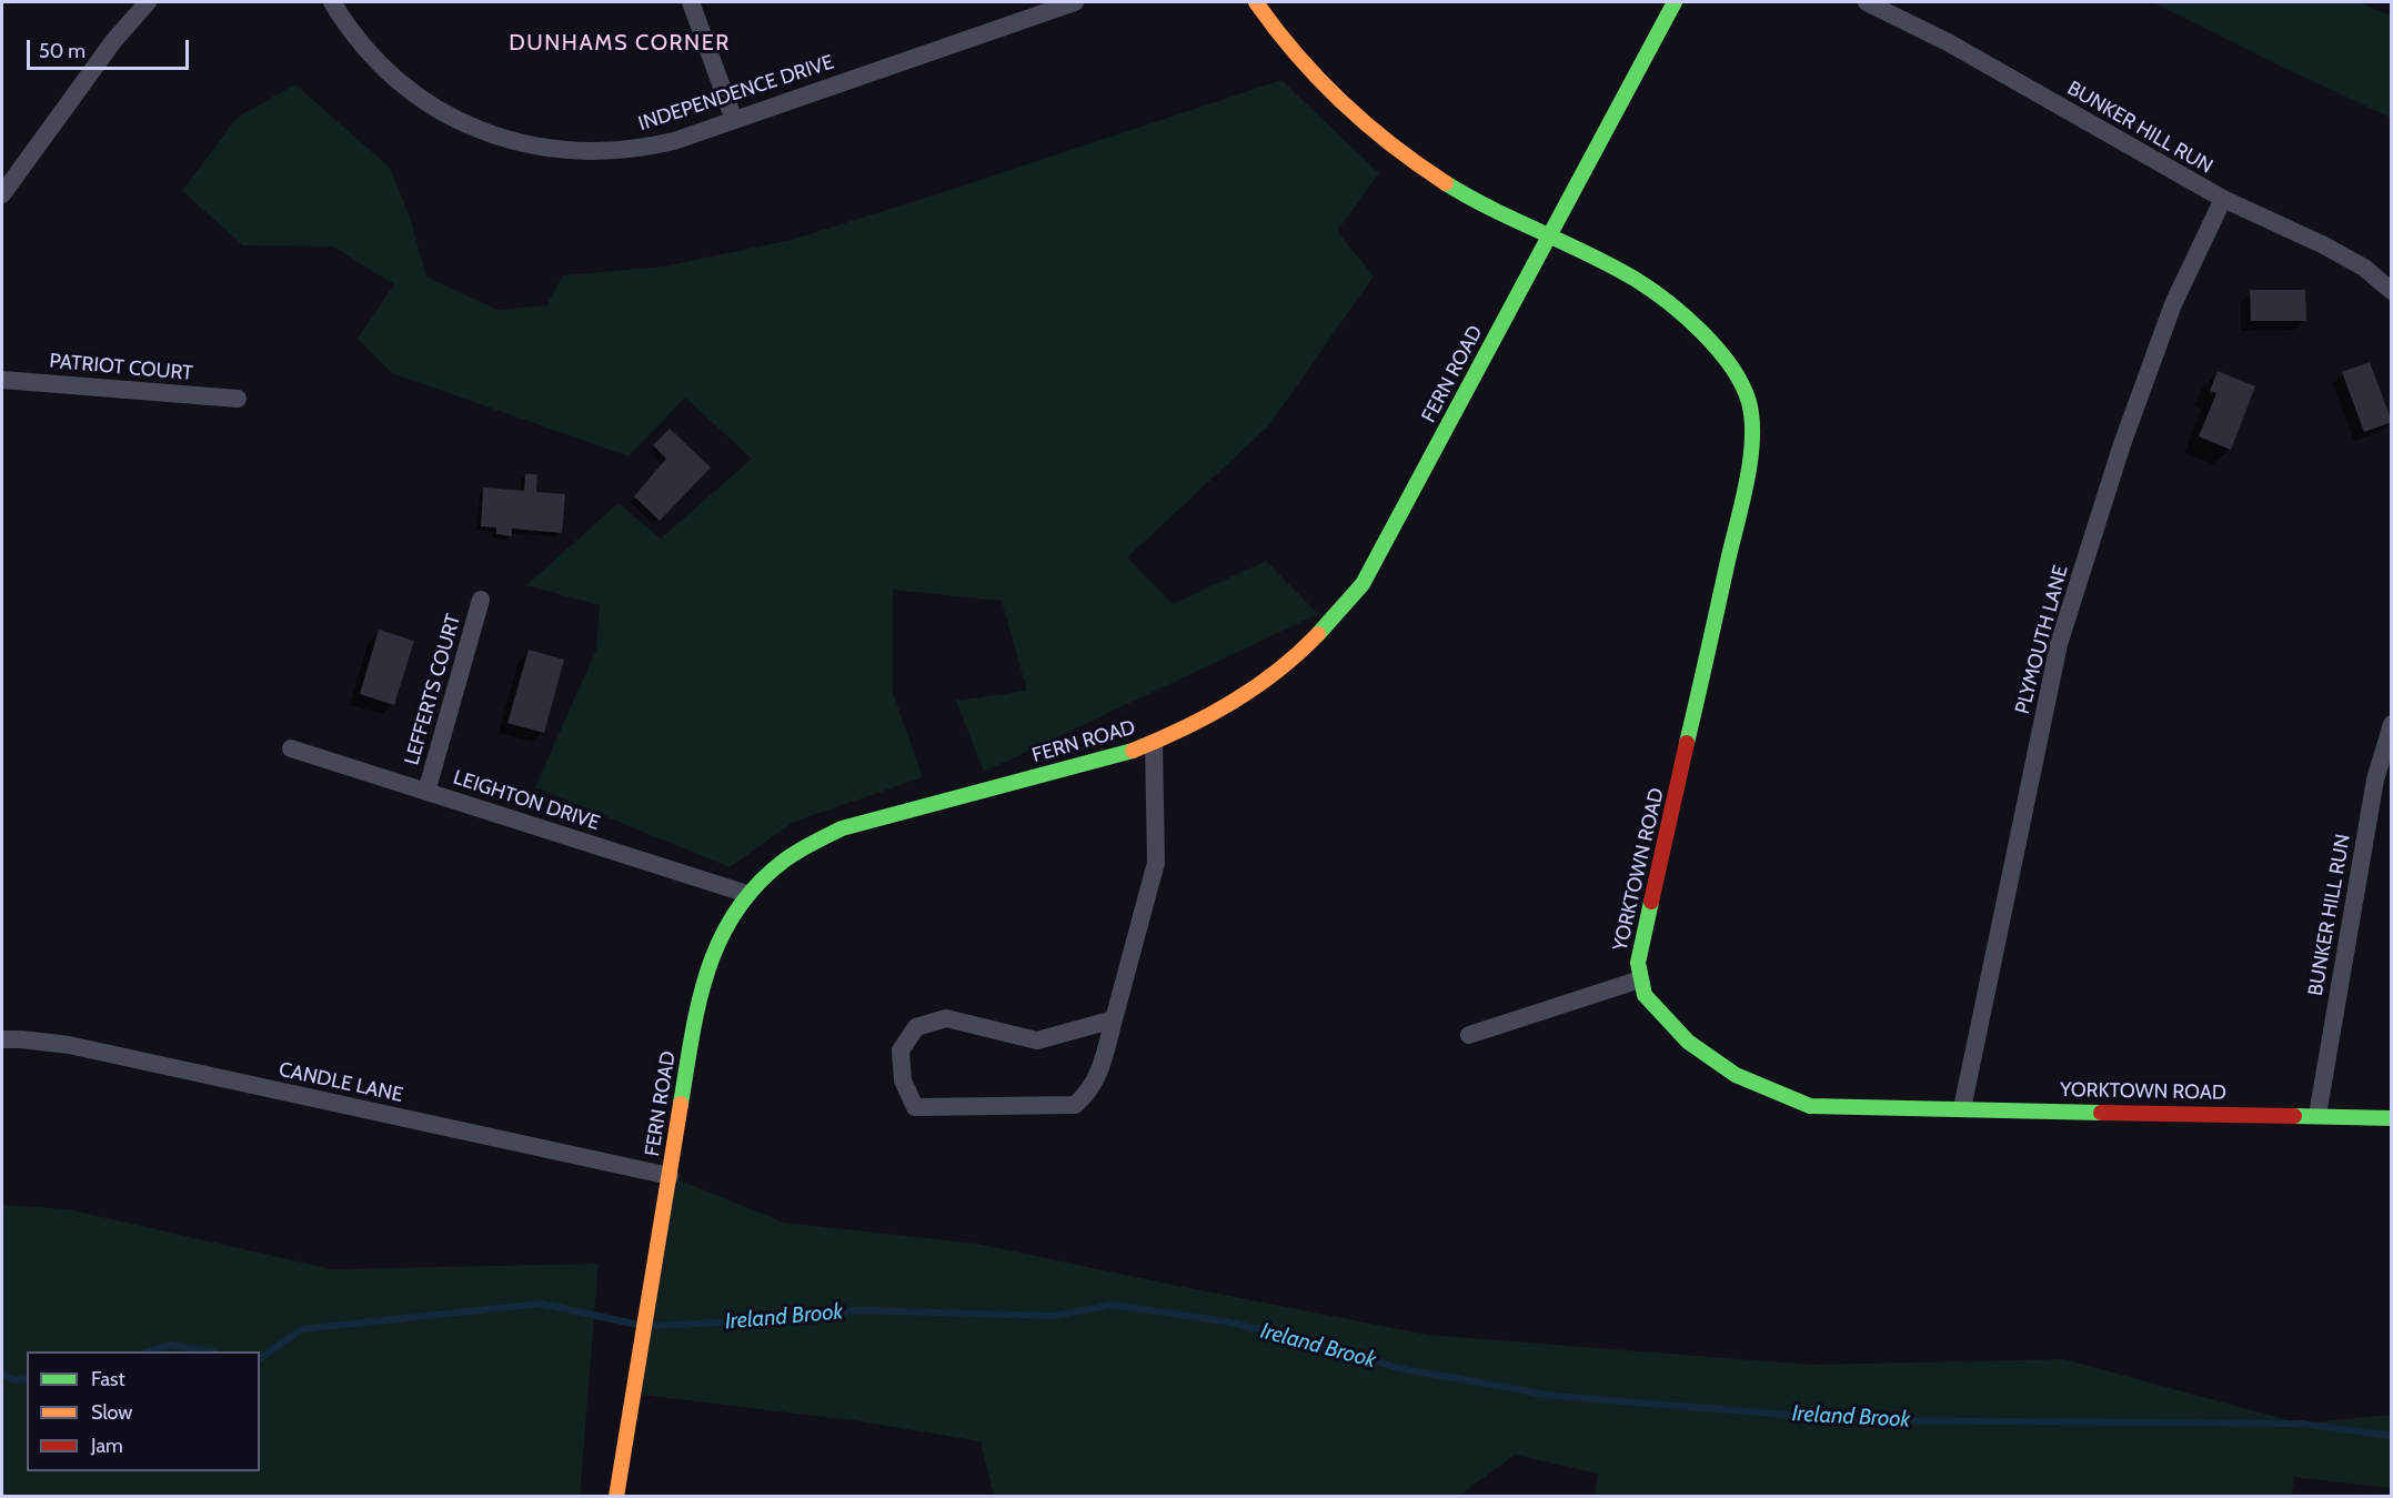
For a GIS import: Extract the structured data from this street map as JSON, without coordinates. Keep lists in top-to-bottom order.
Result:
{
  "streets": {
    "street": [
      "INDEPENDENCE DRIVE",
      "BUNKER HILL RUN",
      "PATRIOT COURT",
      "FERN ROAD",
      "PLYMOUTH LANE",
      "LEFFERTS COURT",
      "LEIGHTON DRIVE",
      "YORKTOWN ROAD",
      "CANDLE LANE"
    ]
  },
  "crossings": [
    ["BUNKER HILL RUN", "PLYMOUTH LANE"],
    ["BUNKER HILL RUN", "YORKTOWN ROAD"],
    ["FERN ROAD", "LEIGHTON DRIVE"],
    ["FERN ROAD", "YORKTOWN ROAD"],
    ["FERN ROAD", "CANDLE LANE"],
    ["PLYMOUTH LANE", "YORKTOWN ROAD"],
    ["LEFFERTS COURT", "LEIGHTON DRIVE"]
  ],
  "districts": ["DUNHAMS CORNER"],
  "water": ["Ireland Brook"],
  "legend": ["Fast", "Slow", "Jam"],
  "scale_bar": "50 m"
}
